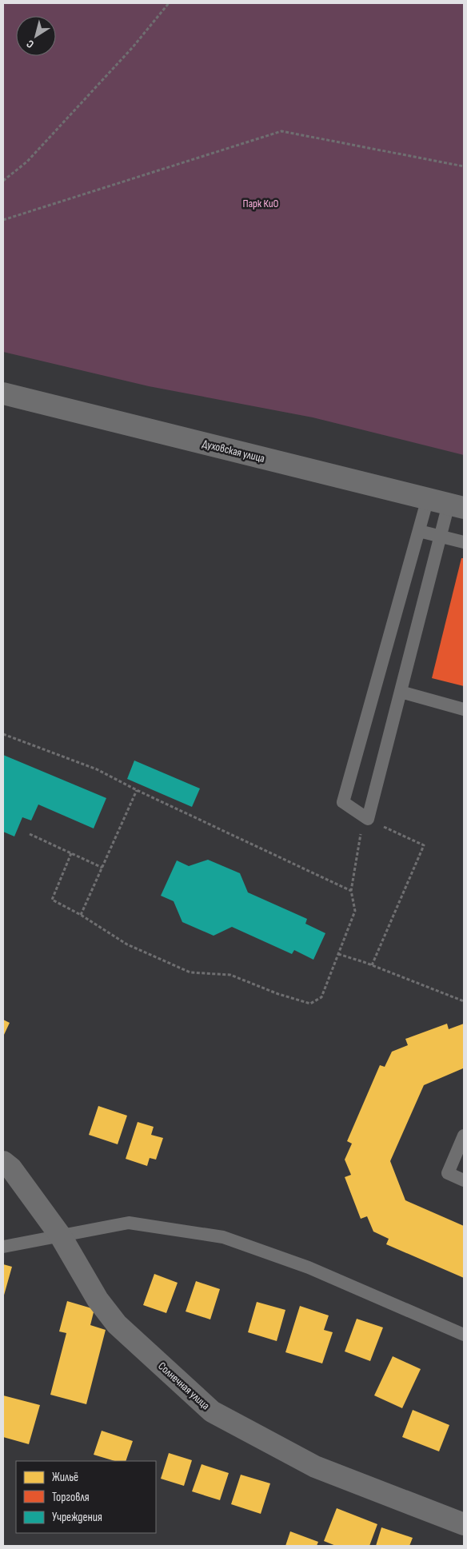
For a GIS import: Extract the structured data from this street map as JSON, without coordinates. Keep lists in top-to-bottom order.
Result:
{
  "streets": {
    "street": ["Духовская улица", "Солнечная улица"]
  },
  "parks": ["Парк КиО"],
  "legend": ["Жильё", "Торговля", "Учреждения"],
  "north": "bottom left"
}
